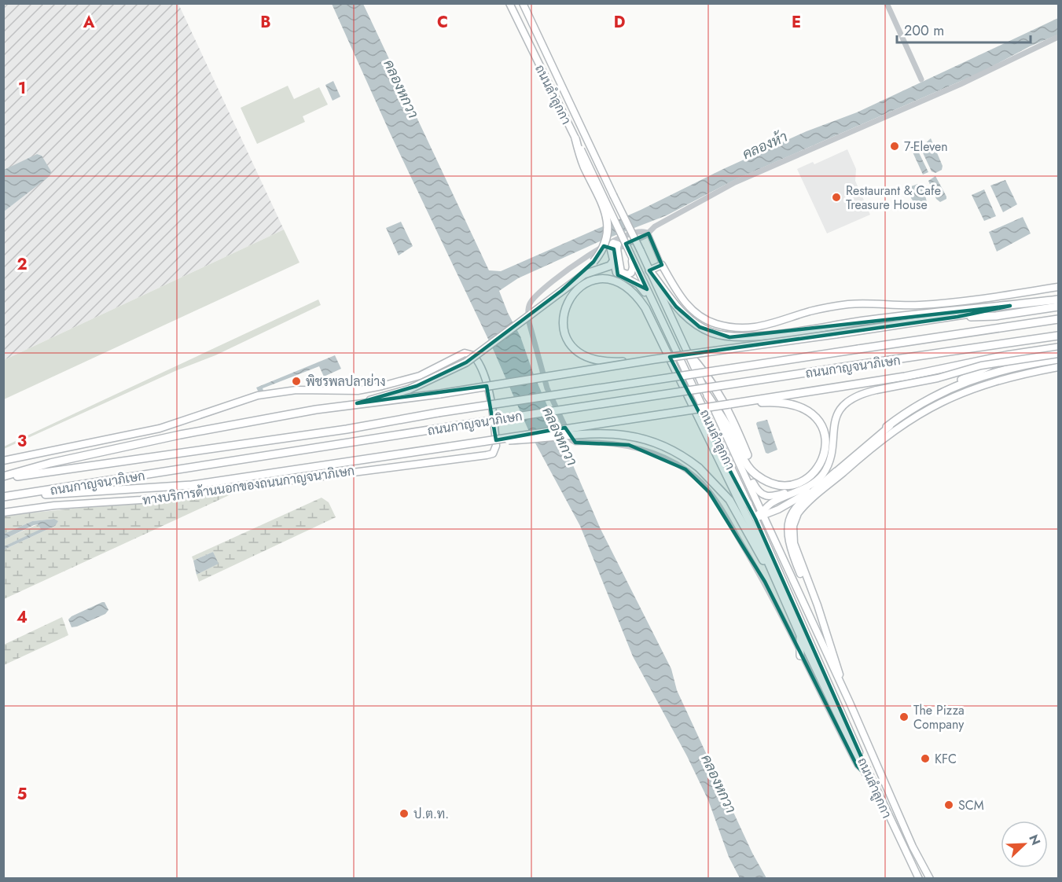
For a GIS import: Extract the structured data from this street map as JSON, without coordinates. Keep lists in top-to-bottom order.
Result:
{
  "streets": {
    "highway": ["ถนนกาญจนาภิเษก"],
    "main road": ["ถนนลำลูกกา", "ทางบริการด้านนอกของถนนกาญจนาภิเษก"]
  },
  "water": ["คลองหกวา", "คลองห้า"],
  "places": [
    "7-Eleven",
    "Restaurant & Cafe Treasure House",
    "พิชรพลปลาย่าง",
    "The Pizza Company",
    "KFC",
    "SCM",
    "ป.ต.ท."
  ],
  "scale_bar": "200 m",
  "north": "top right",
  "grid": {
    "columns": [
      "A",
      "B",
      "C",
      "D",
      "E"
    ],
    "rows": [
      "1",
      "2",
      "3",
      "4",
      "5"
    ]
  }
}
